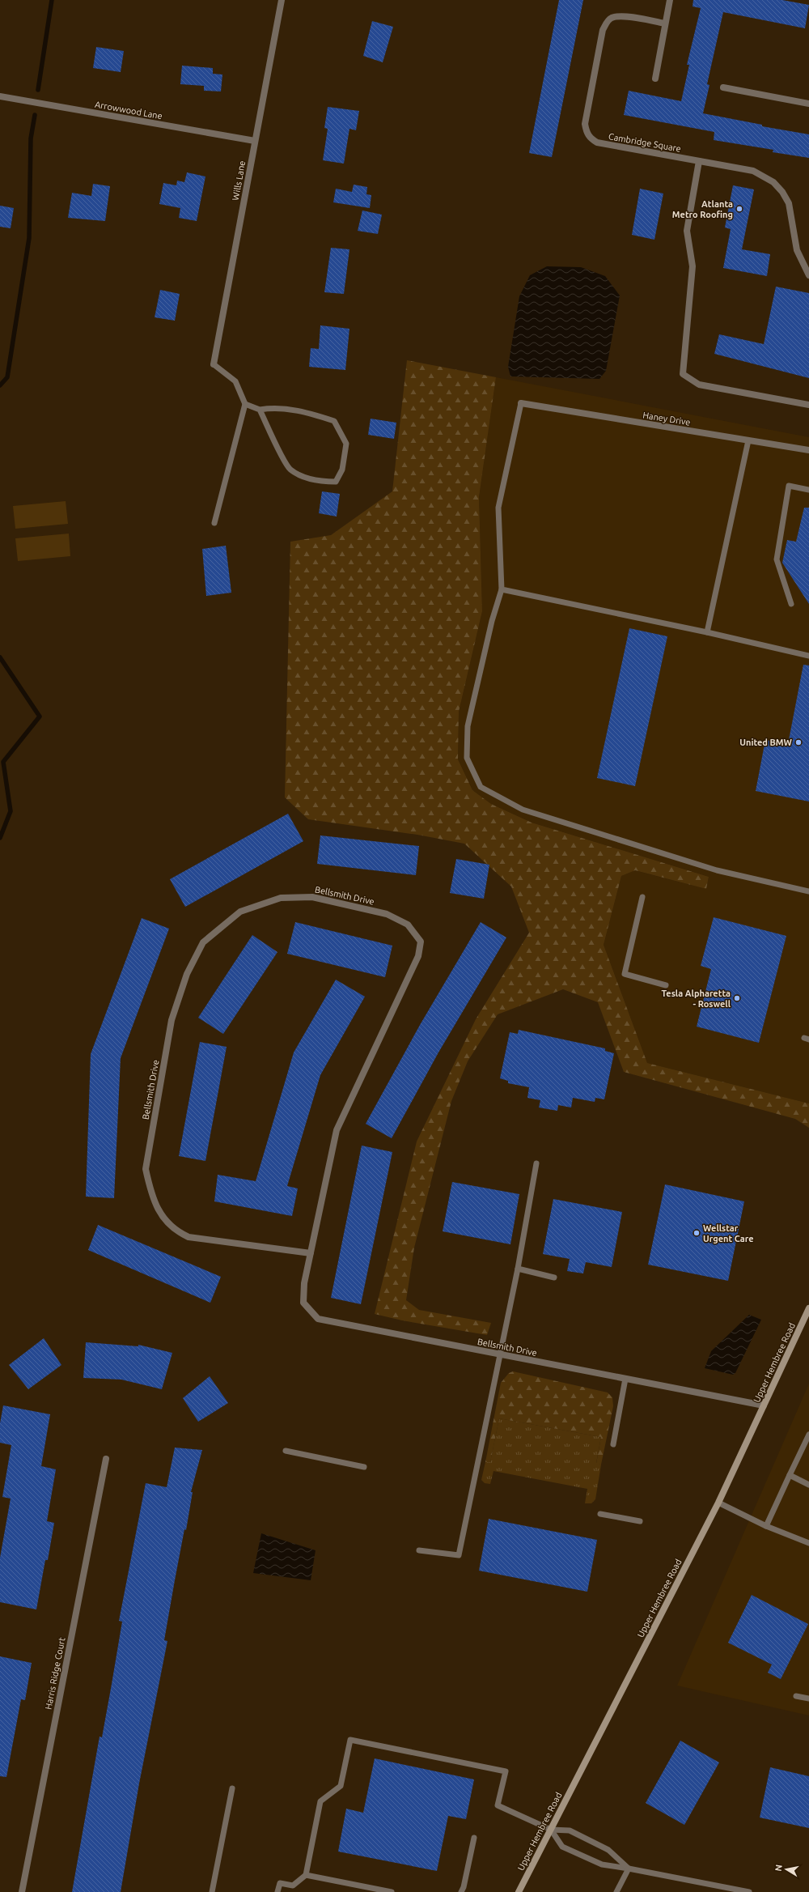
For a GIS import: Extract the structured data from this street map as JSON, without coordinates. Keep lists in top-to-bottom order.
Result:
{
  "streets": {
    "street": [
      "Arrowwood Lane",
      "Cambridge Square",
      "Wills Lane",
      "Haney Drive",
      "Bellsmith Drive",
      "Upper Hembree Road",
      "Harris Ridge Court"
    ]
  },
  "crossings": [
    ["Arrowwood Lane", "Wills Lane"],
    ["Bellsmith Drive", "Upper Hembree Road"]
  ],
  "places": [
    "Atlanta Metro Roofing",
    "United BMW",
    "Tesla Alpharetta - Roswell",
    "Wellstar Urgent Care"
  ],
  "north": "left"
}
